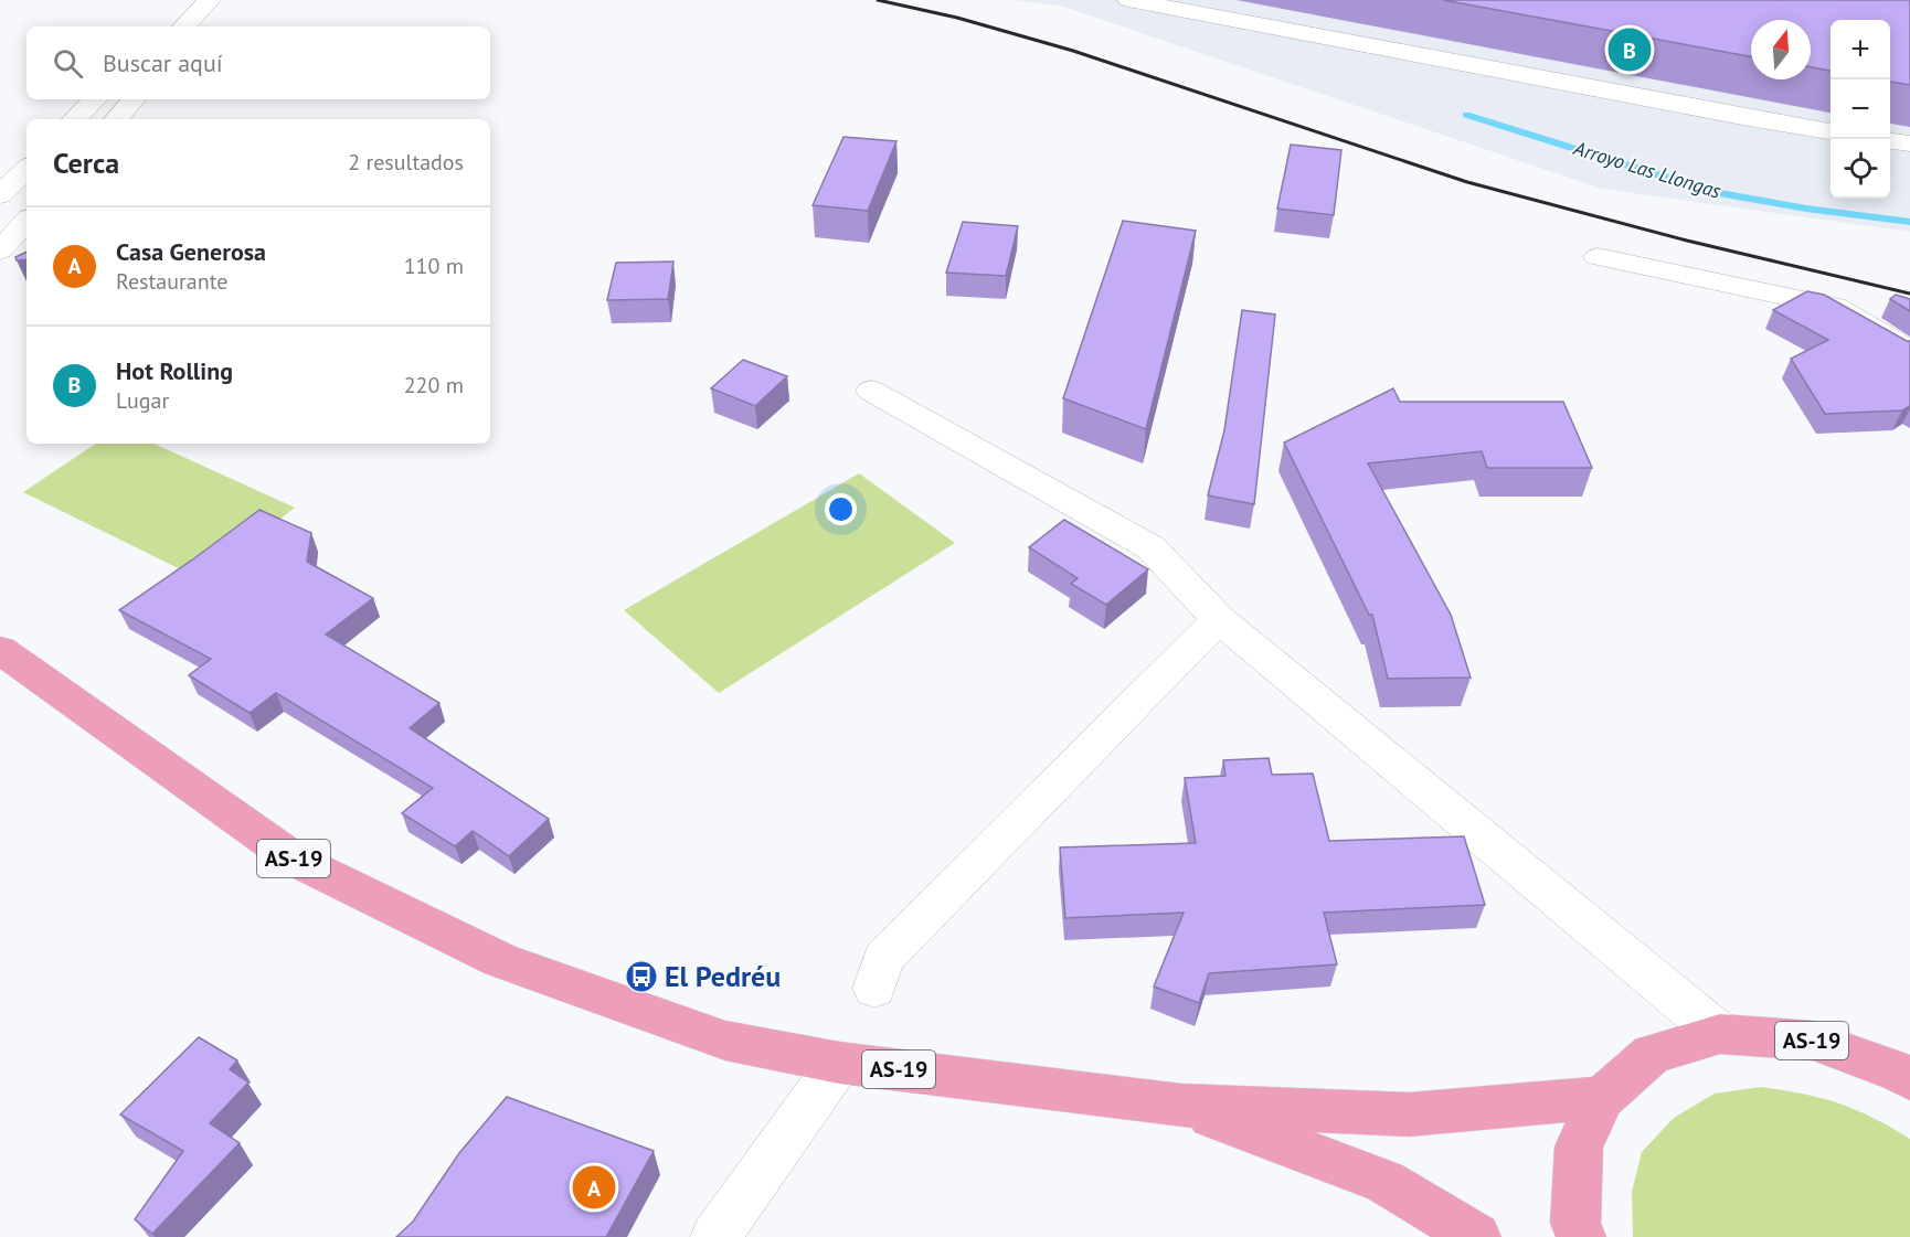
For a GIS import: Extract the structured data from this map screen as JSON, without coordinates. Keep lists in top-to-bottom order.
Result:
{
  "streets": {
    "main road": ["AS-19"]
  },
  "water": ["Arroyo Las Llongas"],
  "places": {
    "bus stop": ["El Pedréu"]
  },
  "north": "top",
  "page": {
    "map_buttons": ["+", "−"],
    "pins": ["B", "A"],
    "search": "Buscar aquí",
    "heading": ["Cerca", "2 resultados"],
    "list": [
      {
        "mark": "A",
        "name": "Casa Generosa",
        "note": "Restaurante",
        "value": "110 m"
      },
      {
        "mark": "B",
        "name": "Hot Rolling",
        "note": "Lugar",
        "value": "220 m"
      }
    ]
  }
}
